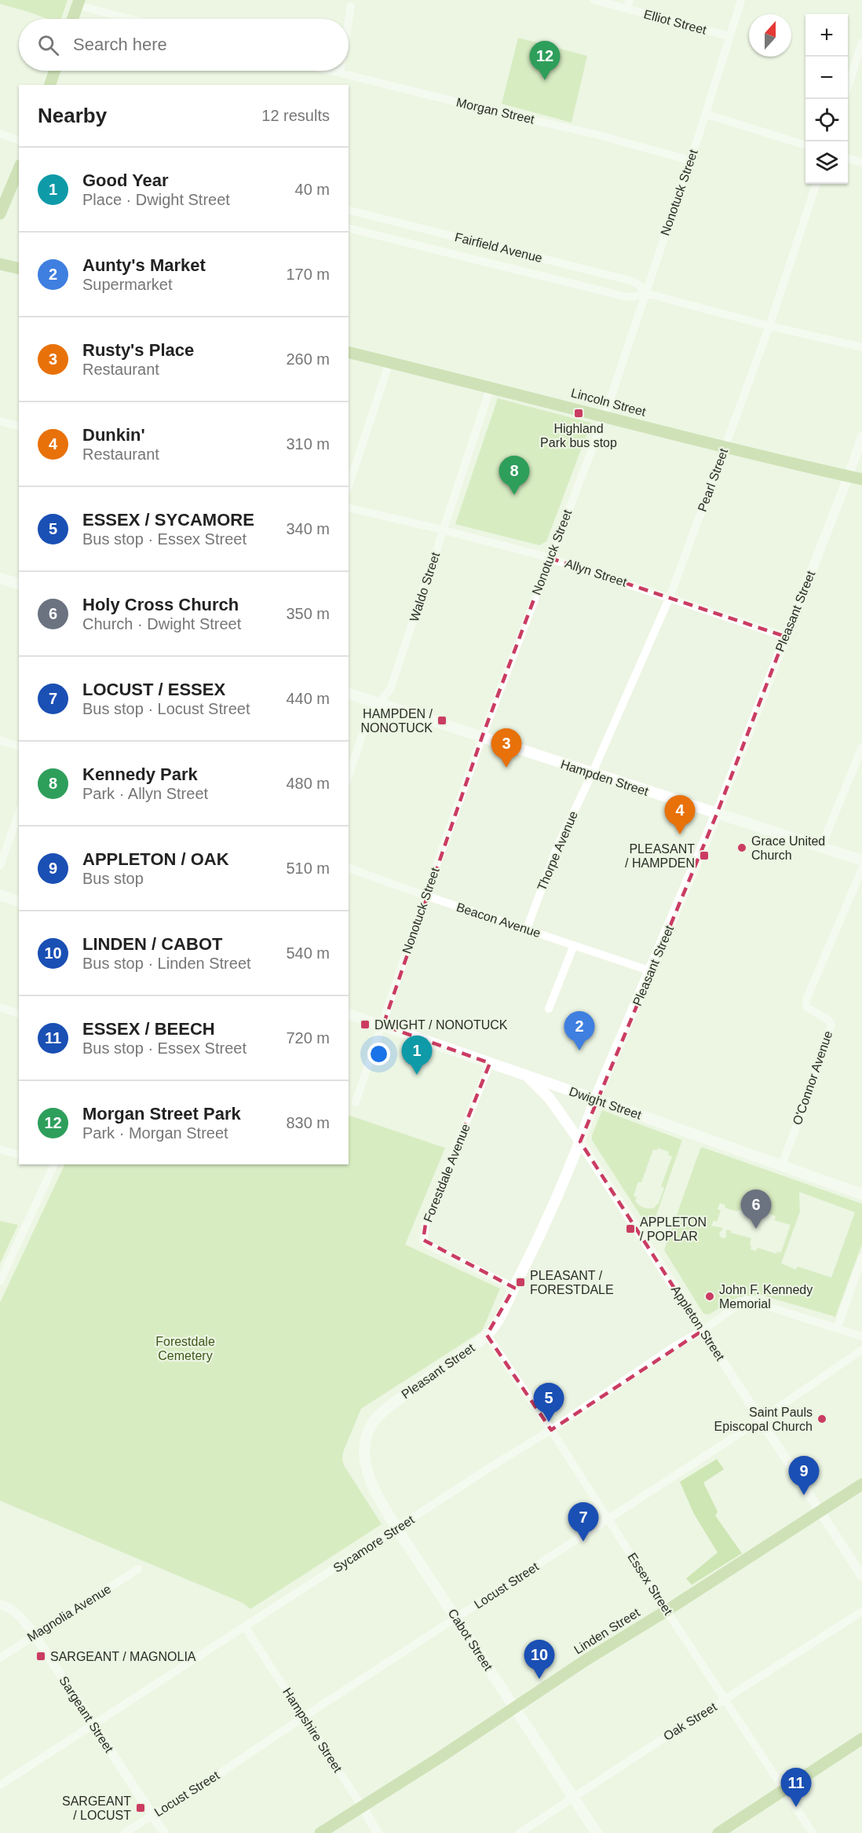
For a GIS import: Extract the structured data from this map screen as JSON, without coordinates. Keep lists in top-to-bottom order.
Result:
{
  "streets": {
    "main road": [
      "Lincoln Street",
      "Pleasant Street",
      "Hampden Street",
      "Dwight Street",
      "Appleton Street",
      "Linden Street",
      "Cabot Street"
    ],
    "street": [
      "Elliot Street",
      "Morgan Street",
      "Nonotuck Street",
      "Fairfield Avenue",
      "Pearl Street",
      "Allyn Street",
      "Waldo Street",
      "Thorpe Avenue",
      "Beacon Avenue",
      "O'Connor Avenue",
      "Forestdale Avenue",
      "Sycamore Street",
      "Essex Street",
      "Locust Street",
      "Magnolia Avenue",
      "Sargeant Street",
      "Oak Street",
      "Hampshire Street"
    ]
  },
  "crossings": [
    ["Elliot Street", "Nonotuck Street"],
    ["Morgan Street", "Nonotuck Street"],
    ["Nonotuck Street", "Fairfield Avenue"],
    ["Nonotuck Street", "Lincoln Street"],
    ["Nonotuck Street", "Allyn Street"],
    ["Nonotuck Street", "Hampden Street"],
    ["Nonotuck Street", "Beacon Avenue"],
    ["Nonotuck Street", "Dwight Street"],
    ["Fairfield Avenue", "Pearl Street"],
    ["Lincoln Street", "Pearl Street"],
    ["Lincoln Street", "Waldo Street"],
    ["Lincoln Street", "Pleasant Street"],
    ["Pearl Street", "Allyn Street"],
    ["Pearl Street", "Hampden Street"],
    ["Pearl Street", "Thorpe Avenue"],
    ["Allyn Street", "Waldo Street"],
    ["Allyn Street", "Pleasant Street"],
    ["Waldo Street", "Hampden Street"],
    ["Pleasant Street", "Hampden Street"],
    ["Pleasant Street", "Beacon Avenue"],
    ["Pleasant Street", "Dwight Street"],
    ["Pleasant Street", "Forestdale Avenue"],
    ["Pleasant Street", "Appleton Street"],
    ["Pleasant Street", "Essex Street"],
    ["Pleasant Street", "Cabot Street"],
    ["Hampden Street", "Thorpe Avenue"],
    ["Thorpe Avenue", "Beacon Avenue"],
    ["O'Connor Avenue", "Dwight Street"],
    ["Dwight Street", "Forestdale Avenue"],
    ["Dwight Street", "Appleton Street"],
    ["Appleton Street", "Sycamore Street"],
    ["Appleton Street", "Locust Street"],
    ["Appleton Street", "Linden Street"],
    ["Sycamore Street", "Essex Street"],
    ["Sycamore Street", "Cabot Street"],
    ["Sycamore Street", "Sargeant Street"],
    ["Sycamore Street", "Hampshire Street"],
    ["Essex Street", "Locust Street"],
    ["Essex Street", "Linden Street"],
    ["Essex Street", "Oak Street"],
    ["Locust Street", "Cabot Street"],
    ["Locust Street", "Sargeant Street"],
    ["Locust Street", "Hampshire Street"],
    ["Magnolia Avenue", "Sargeant Street"],
    ["Linden Street", "Cabot Street"],
    ["Linden Street", "Hampshire Street"],
    ["Cabot Street", "Oak Street"]
  ],
  "parks": ["Forestdale Cemetery"],
  "places": {
    "transit": [
      "Highland Park bus stop",
      "HAMPDEN / NONOTUCK",
      "PLEASANT / HAMPDEN",
      "DWIGHT / NONOTUCK",
      "APPLETON / POPLAR",
      "PLEASANT / FORESTDALE",
      "SARGEANT / MAGNOLIA",
      "SARGEANT / LOCUST"
    ],
    "other": ["Grace United Church", "John F. Kennedy Memorial", "Saint Pauls Episcopal Church"]
  },
  "north": "top",
  "page": {
    "map_buttons": ["+", "−"],
    "search": "Search here",
    "pins": [
      "12",
      "8",
      "3",
      "4",
      "2",
      "1",
      "6",
      "5",
      "9",
      "7",
      "10",
      "11"
    ],
    "heading": ["Nearby", "12 results"],
    "list": [
      {
        "mark": "1",
        "name": "Good Year",
        "note": "Place · Dwight Street",
        "value": "40 m"
      },
      {
        "mark": "2",
        "name": "Aunty's Market",
        "note": "Supermarket",
        "value": "170 m"
      },
      {
        "mark": "3",
        "name": "Rusty's Place",
        "note": "Restaurant",
        "value": "260 m"
      },
      {
        "mark": "4",
        "name": "Dunkin'",
        "note": "Restaurant",
        "value": "310 m"
      },
      {
        "mark": "5",
        "name": "ESSEX / SYCAMORE",
        "note": "Bus stop · Essex Street",
        "value": "340 m"
      },
      {
        "mark": "6",
        "name": "Holy Cross Church",
        "note": "Church · Dwight Street",
        "value": "350 m"
      },
      {
        "mark": "7",
        "name": "LOCUST / ESSEX",
        "note": "Bus stop · Locust Street",
        "value": "440 m"
      },
      {
        "mark": "8",
        "name": "Kennedy Park",
        "note": "Park · Allyn Street",
        "value": "480 m"
      },
      {
        "mark": "9",
        "name": "APPLETON / OAK",
        "note": "Bus stop",
        "value": "510 m"
      },
      {
        "mark": "10",
        "name": "LINDEN / CABOT",
        "note": "Bus stop · Linden Street",
        "value": "540 m"
      },
      {
        "mark": "11",
        "name": "ESSEX / BEECH",
        "note": "Bus stop · Essex Street",
        "value": "720 m"
      },
      {
        "mark": "12",
        "name": "Morgan Street Park",
        "note": "Park · Morgan Street",
        "value": "830 m"
      }
    ]
  }
}
